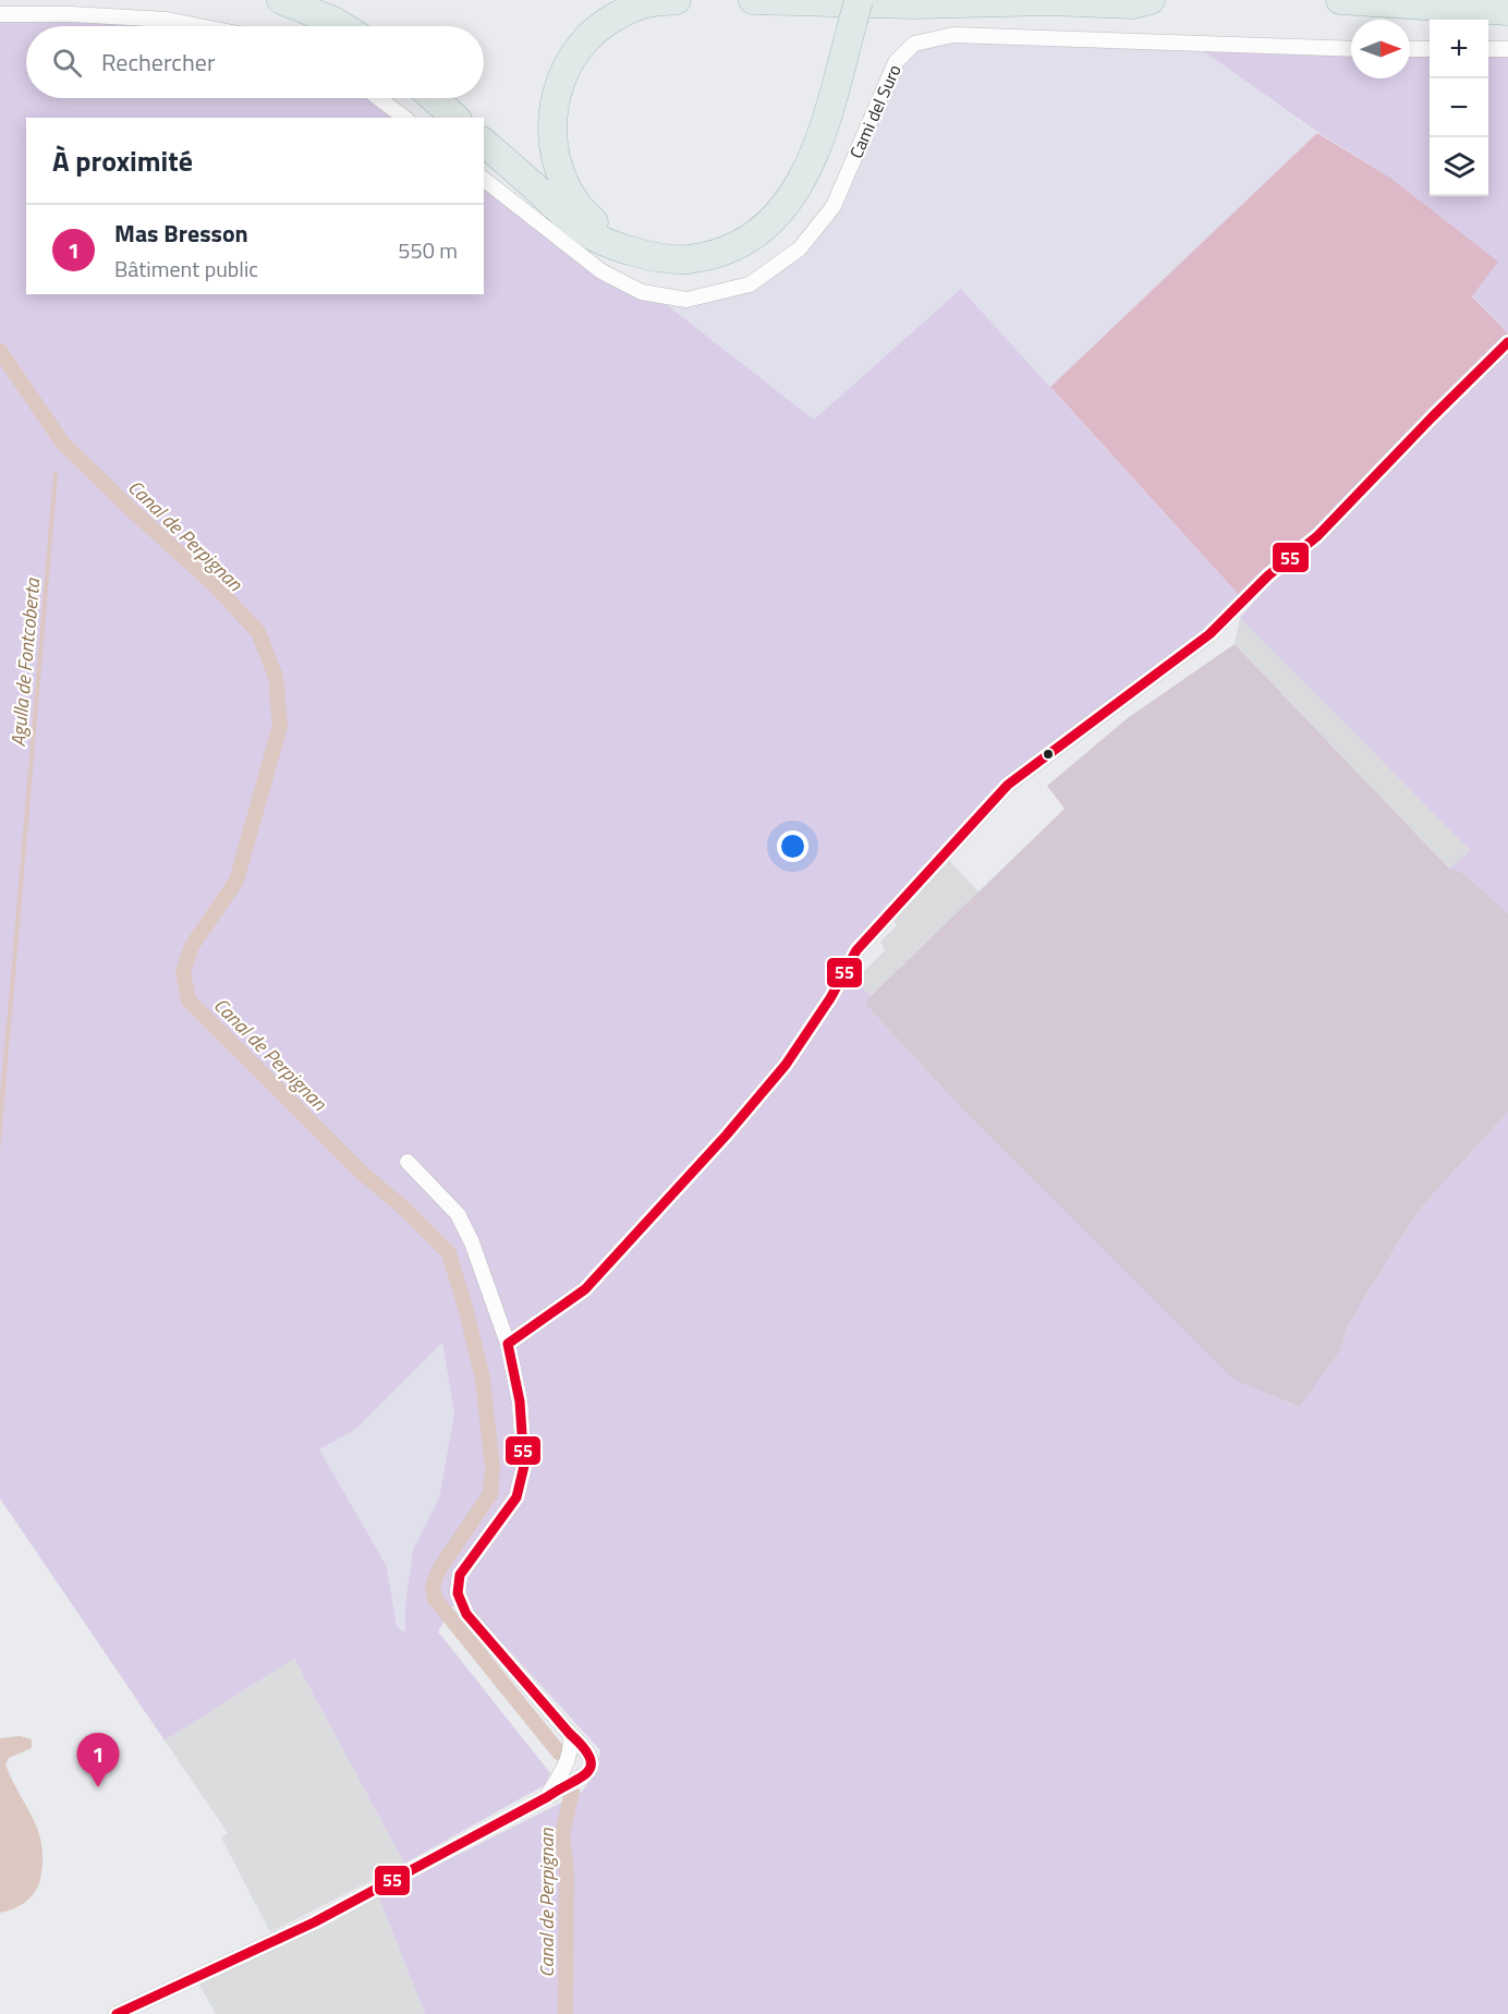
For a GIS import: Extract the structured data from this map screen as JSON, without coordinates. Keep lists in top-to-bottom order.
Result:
{
  "streets": {
    "street": ["Cami del Suro"]
  },
  "water": ["Canal de Perpignan", "Agulla de Fontcoberta"],
  "lines": ["transit line 55"],
  "north": "right",
  "page": {
    "map_buttons": ["+", "−"],
    "search": "Rechercher",
    "heading": "À proximité",
    "list": [
      {
        "mark": "1",
        "name": "Mas Bresson",
        "note": "Bâtiment public",
        "value": "550 m"
      }
    ],
    "pins": "1"
  }
}
